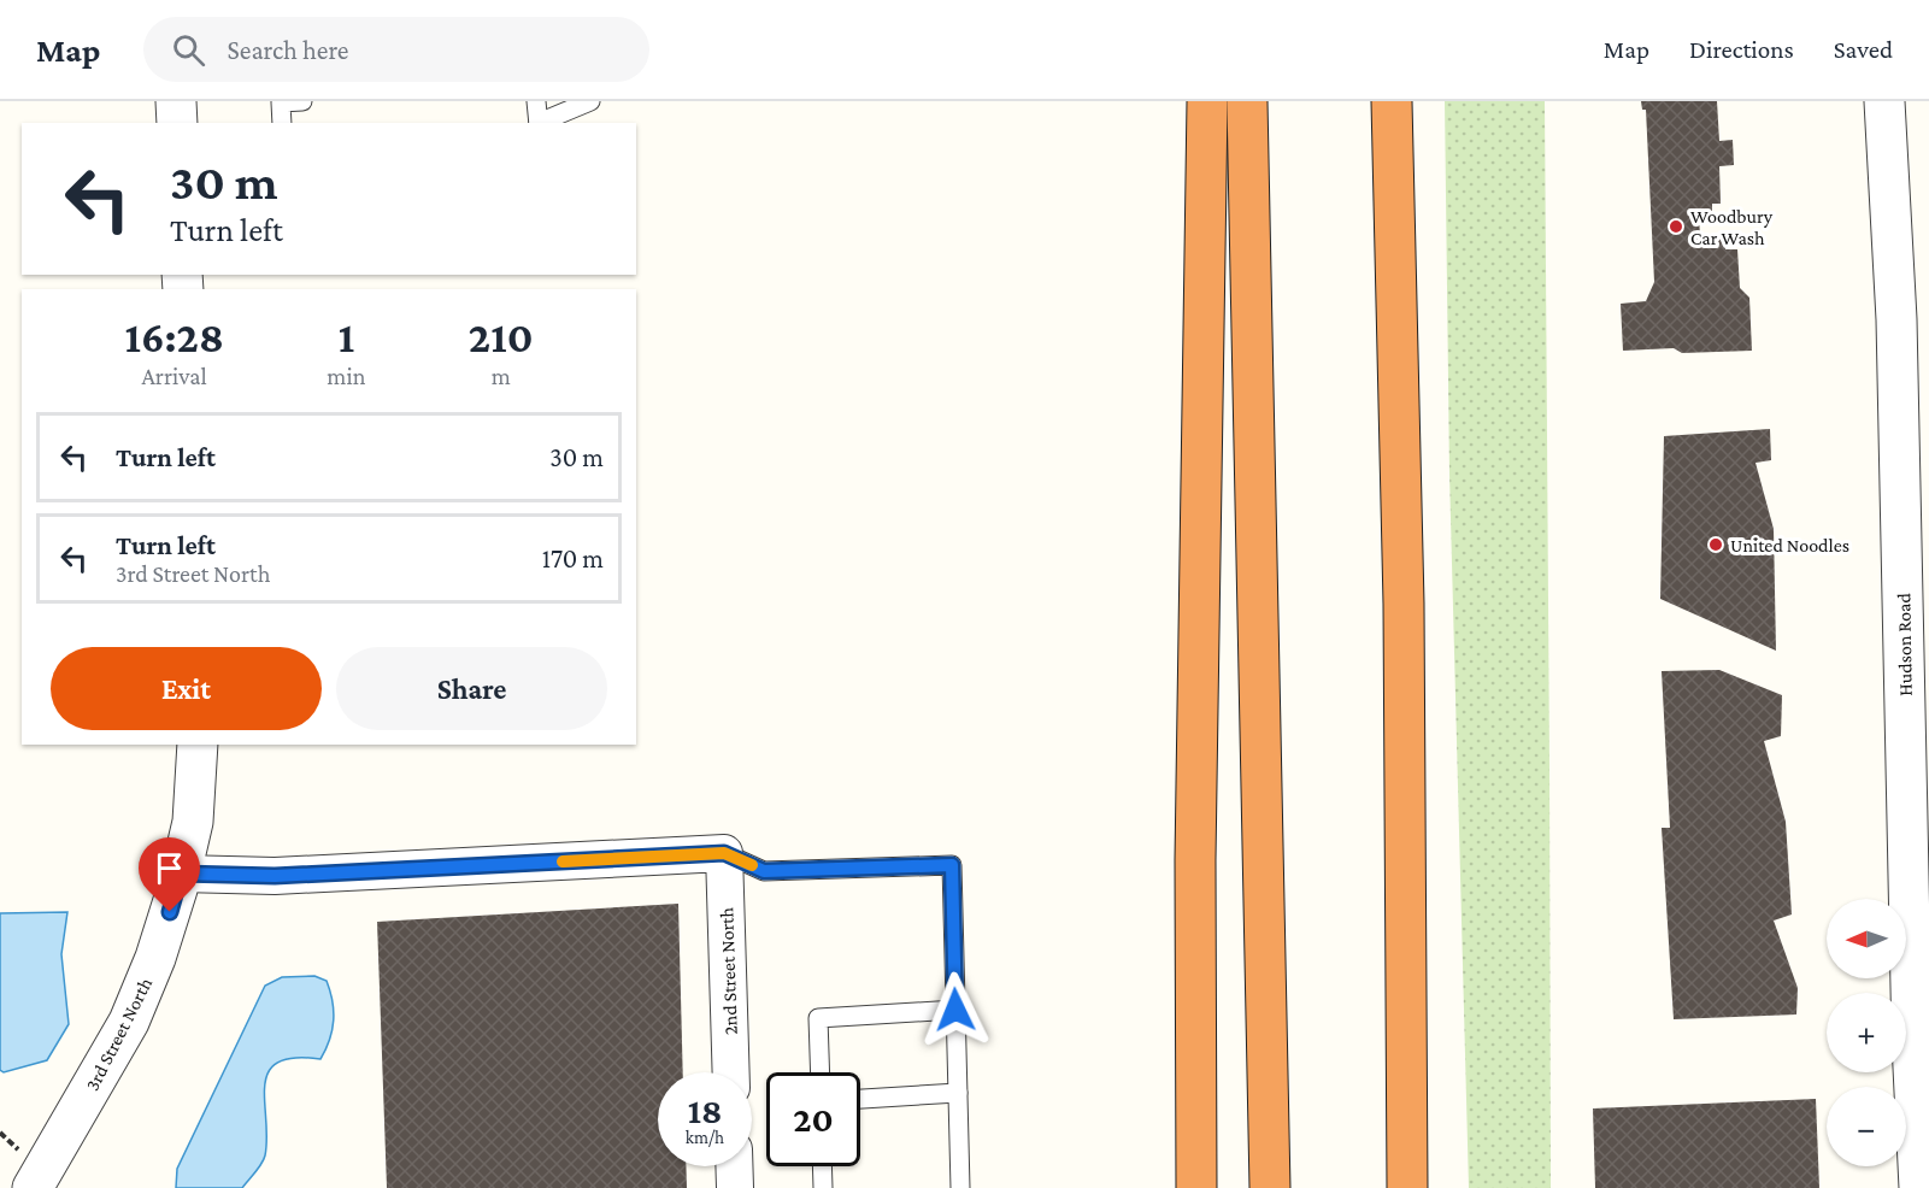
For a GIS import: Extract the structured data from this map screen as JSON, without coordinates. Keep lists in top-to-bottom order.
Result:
{
  "streets": {
    "street": ["Hudson Road", "2nd Street North", "3rd Street North"]
  },
  "places": ["Woodbury Car Wash", "United Noodles"],
  "north": "left",
  "page": {
    "header": "Map",
    "search": "Search here",
    "nav": ["Map", "Directions", "Saved"],
    "turn": ["30 m", "Turn left"],
    "eta": [
      "16:28",
      "Arrival",
      "1",
      "min",
      "210",
      "m"
    ],
    "list": [
      {
        "name": "Turn left",
        "value": "30 m"
      },
      {
        "name": "Turn left",
        "note": "3rd Street North",
        "value": "170 m"
      }
    ],
    "buttons": ["Exit", "Share"],
    "map_buttons": ["+", "−"],
    "speed": "18 km/h",
    "limit": "20"
  }
}
